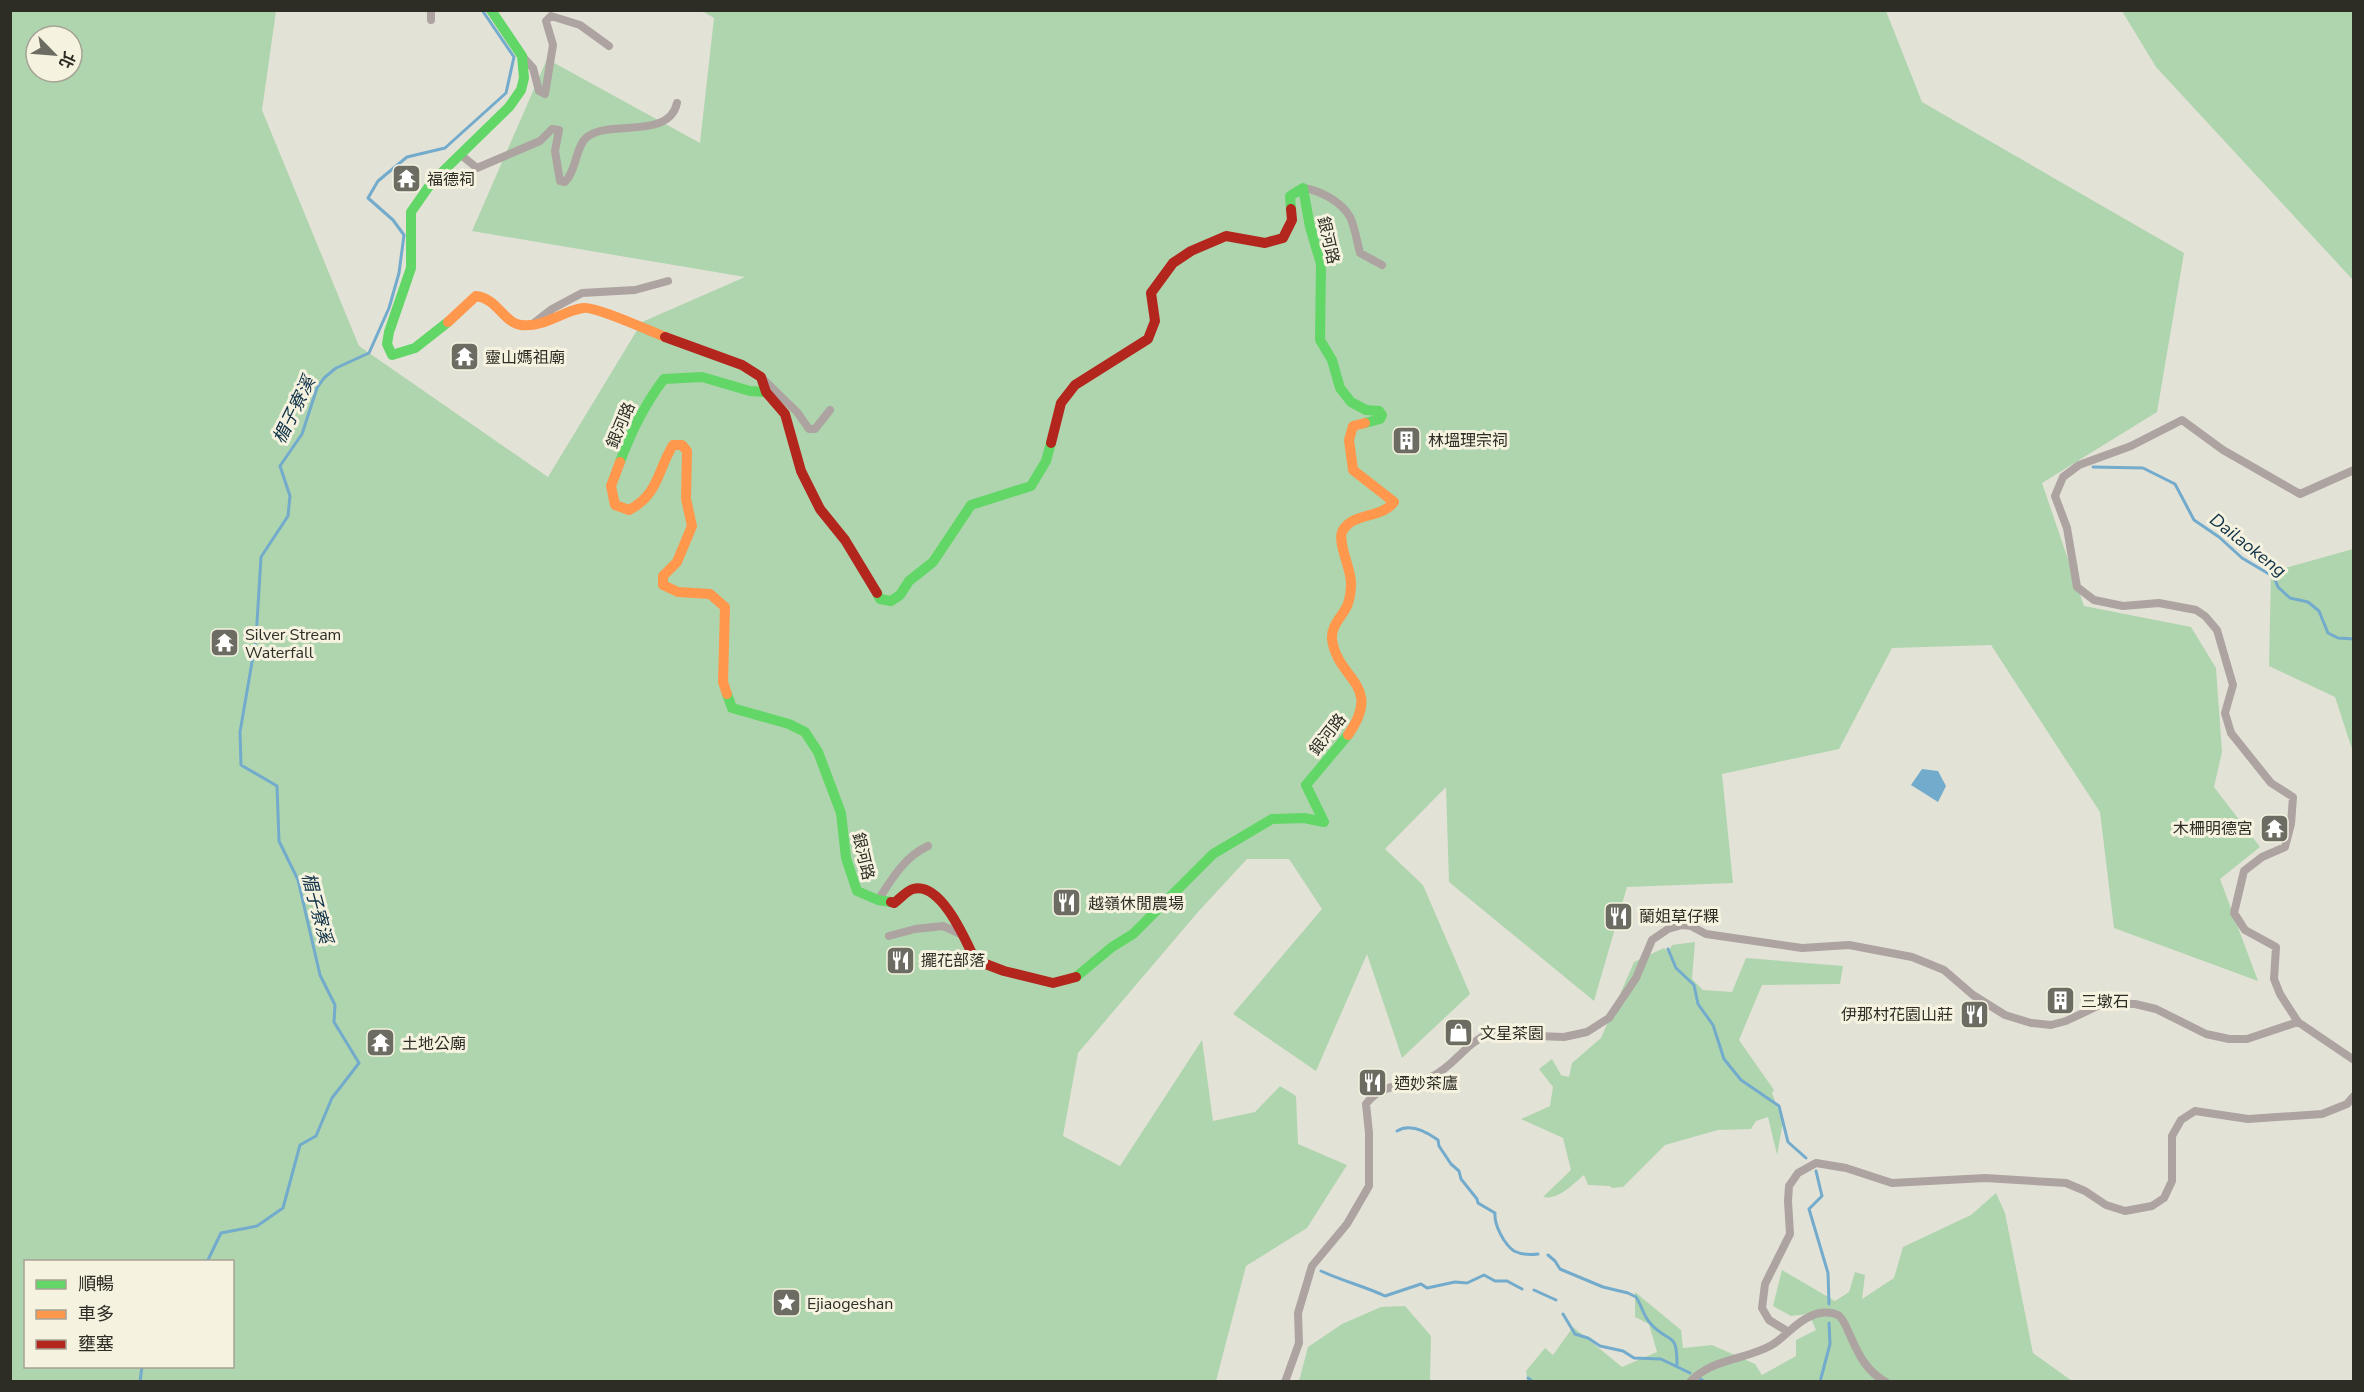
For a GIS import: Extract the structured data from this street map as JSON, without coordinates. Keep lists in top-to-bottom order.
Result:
{
  "streets": {
    "street": ["銀河路"]
  },
  "water": ["楣子寮溪", "Dailaokeng"],
  "places": {
    "temple": [
      "福德祠",
      "靈山媽祖廟",
      "Silver Stream Waterfall",
      "木柵明德宮",
      "土地公廟"
    ],
    "building": ["林塭理宗祠", "三墩石"],
    "restaurant": [
      "越嶺休閒農場",
      "蘭姐草仔粿",
      "擺花部落",
      "伊那村花園山莊",
      "迺妙茶廬"
    ],
    "shop": ["文星茶園"],
    "place": ["Ejiaogeshan"]
  },
  "legend": ["順暢", "車多", "壅塞"],
  "north": "bottom right"
}
